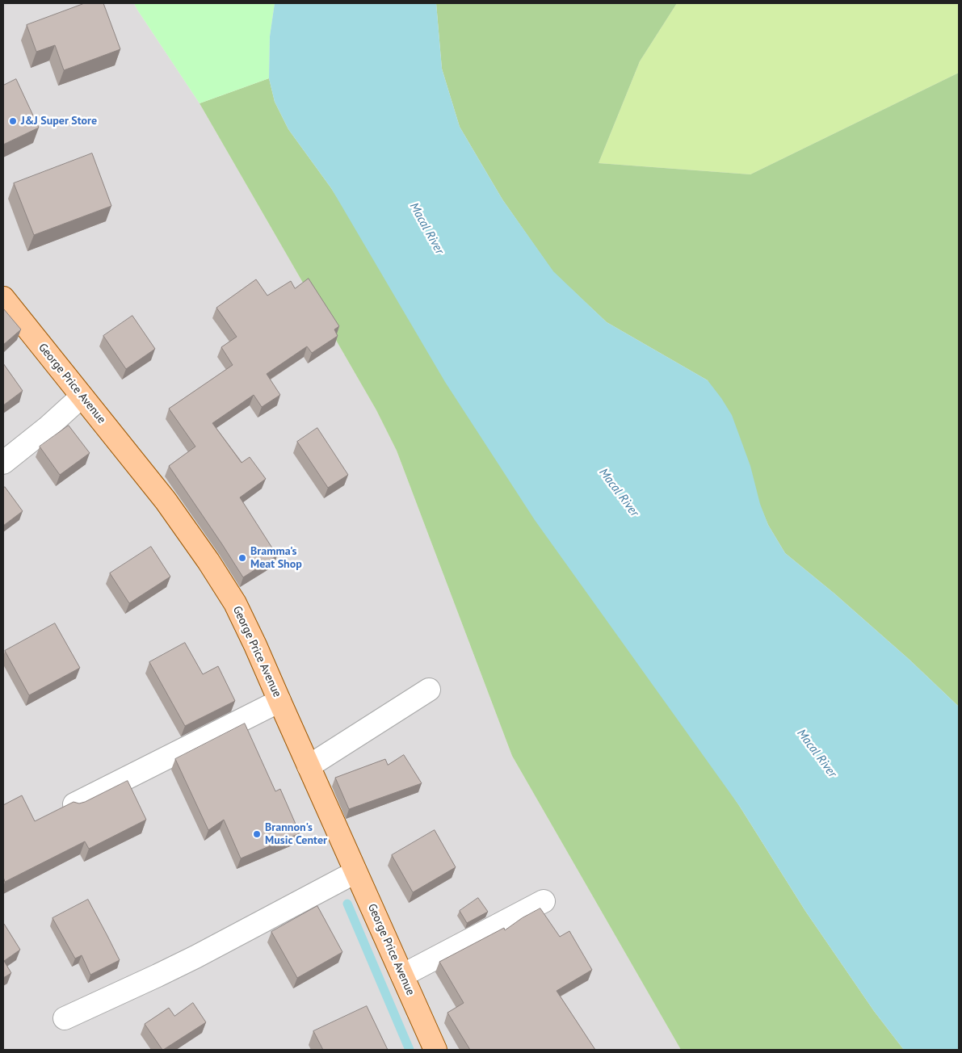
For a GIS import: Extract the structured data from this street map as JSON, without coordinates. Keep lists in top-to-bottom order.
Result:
{
  "streets": {
    "main road": ["George Price Avenue"]
  },
  "water": ["Macal River"],
  "places": ["J&J Super Store", "Bramma's Meat Shop", "Brannon's Music Center"]
}
